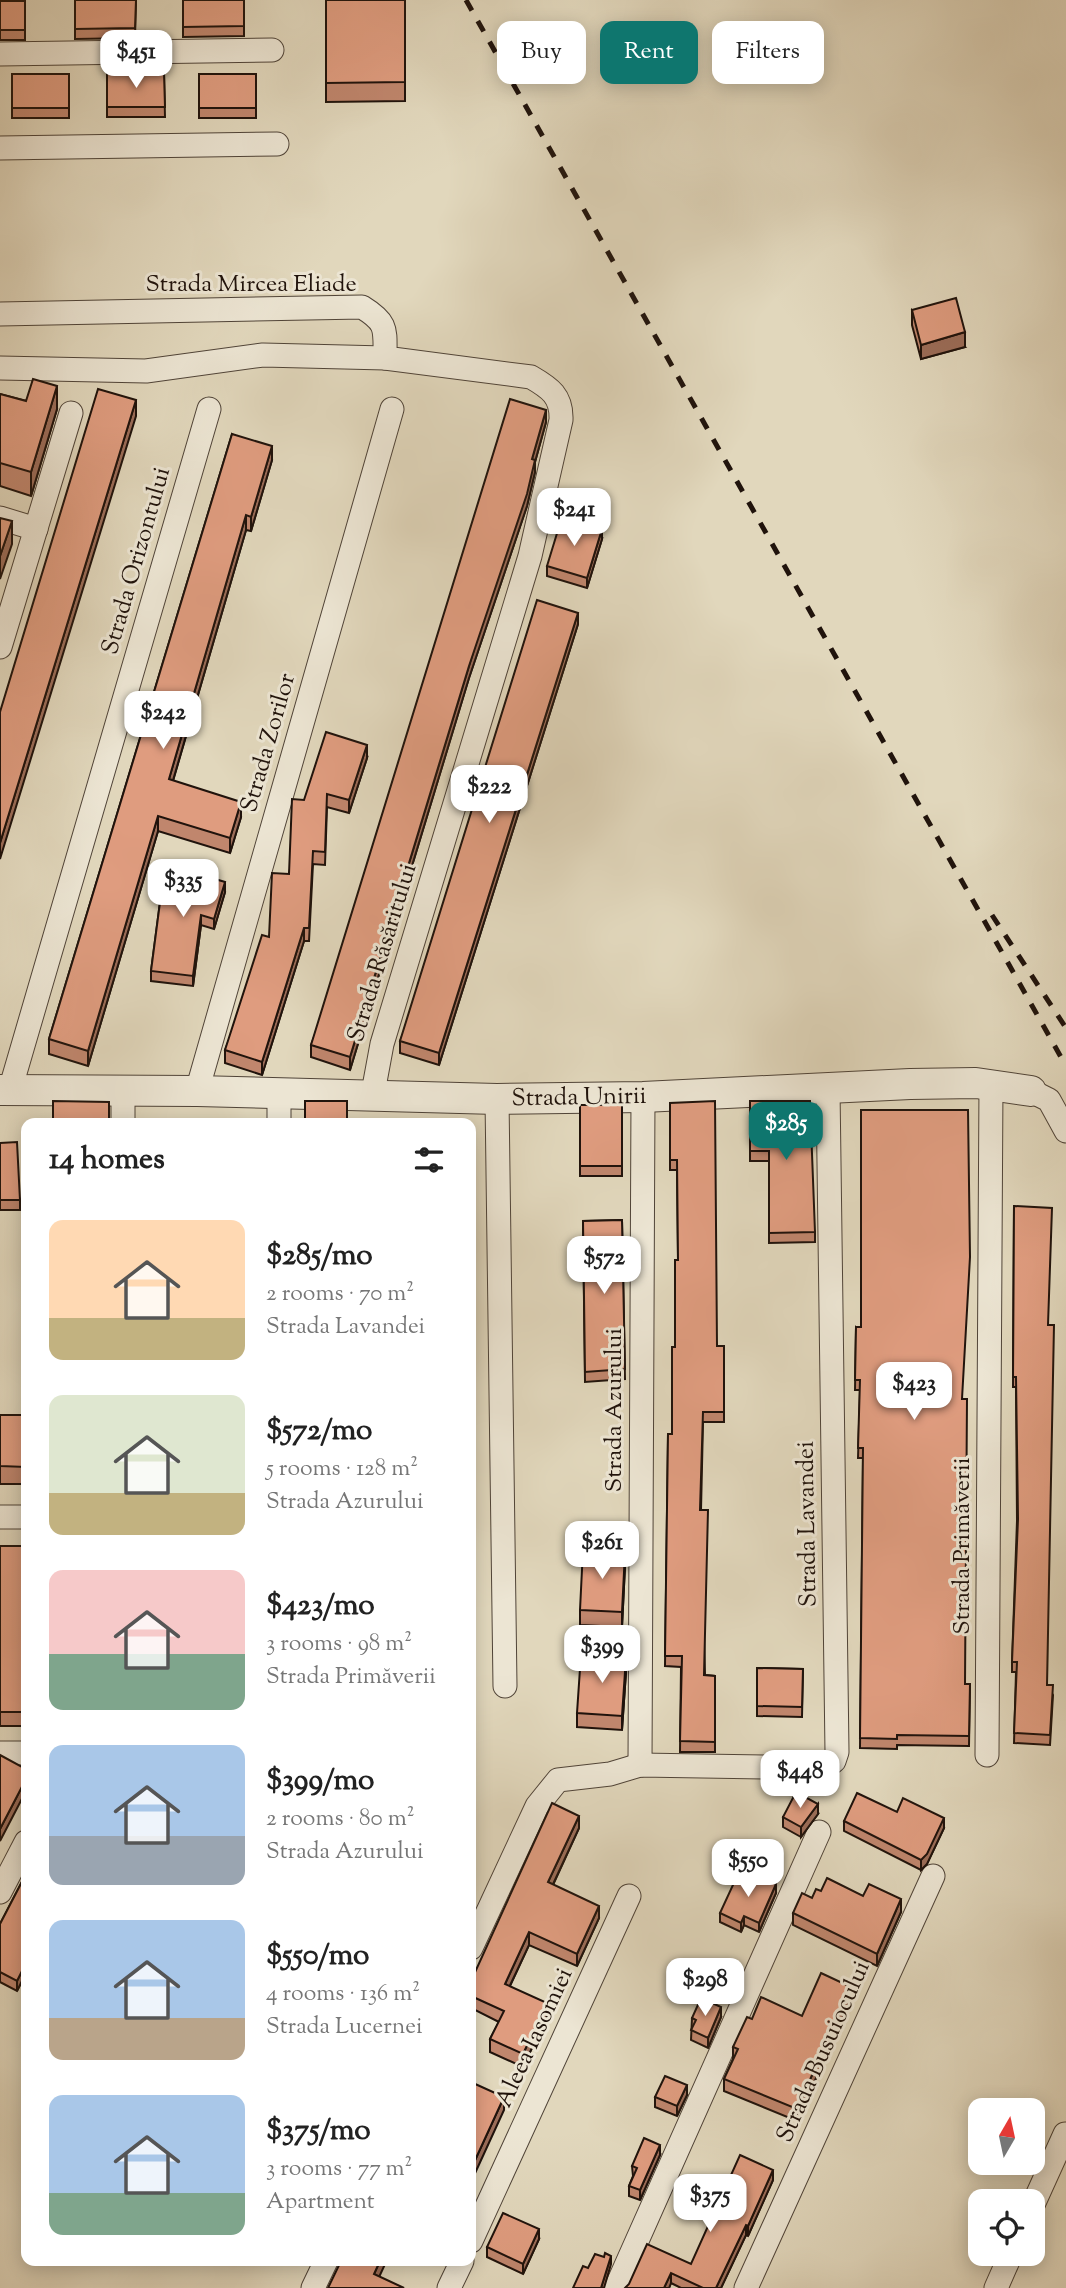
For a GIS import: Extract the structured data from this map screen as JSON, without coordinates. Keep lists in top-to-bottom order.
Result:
{
  "streets": {
    "street": [
      "Strada Mircea Eliade",
      "Strada Orizontului",
      "Strada Zorilor",
      "Strada Răsăritului",
      "Strada Unirii",
      "Strada Azurului",
      "Strada Lavandei",
      "Strada Primăverii",
      "Aleea Iasomiei",
      "Strada Busuiocului"
    ]
  },
  "crossings": [
    ["Strada Mircea Eliade", "Strada Răsăritului"],
    ["Strada Orizontului", "Strada Unirii"],
    ["Strada Zorilor", "Strada Unirii"],
    ["Strada Răsăritului", "Strada Unirii"],
    ["Strada Unirii", "Strada Azurului"],
    ["Strada Unirii", "Strada Lavandei"],
    ["Strada Unirii", "Strada Primăverii"],
    ["Strada Azurului", "Strada Lavandei"]
  ],
  "north": "top",
  "page": {
    "chip": ["Buy", "Rent", "Filters"],
    "price": [
      "$451",
      "$241",
      "$242",
      "$222",
      "$335",
      "$285",
      "$572",
      "$423",
      "$261",
      "$399",
      "$448",
      "$550",
      "$298",
      "$375"
    ],
    "heading": "14 homes",
    "list": [
      {
        "name": "$285/mo",
        "note": "2 rooms · 70 m² · Strada Lavandei"
      },
      {
        "name": "$572/mo",
        "note": "5 rooms · 128 m² · Strada Azurului"
      },
      {
        "name": "$423/mo",
        "note": "3 rooms · 98 m² · Strada Primăverii"
      },
      {
        "name": "$399/mo",
        "note": "2 rooms · 80 m² · Strada Azurului"
      },
      {
        "name": "$550/mo",
        "note": "4 rooms · 136 m² · Strada Lucernei"
      },
      {
        "name": "$375/mo",
        "note": "3 rooms · 77 m² · Apartment"
      }
    ]
  }
}
